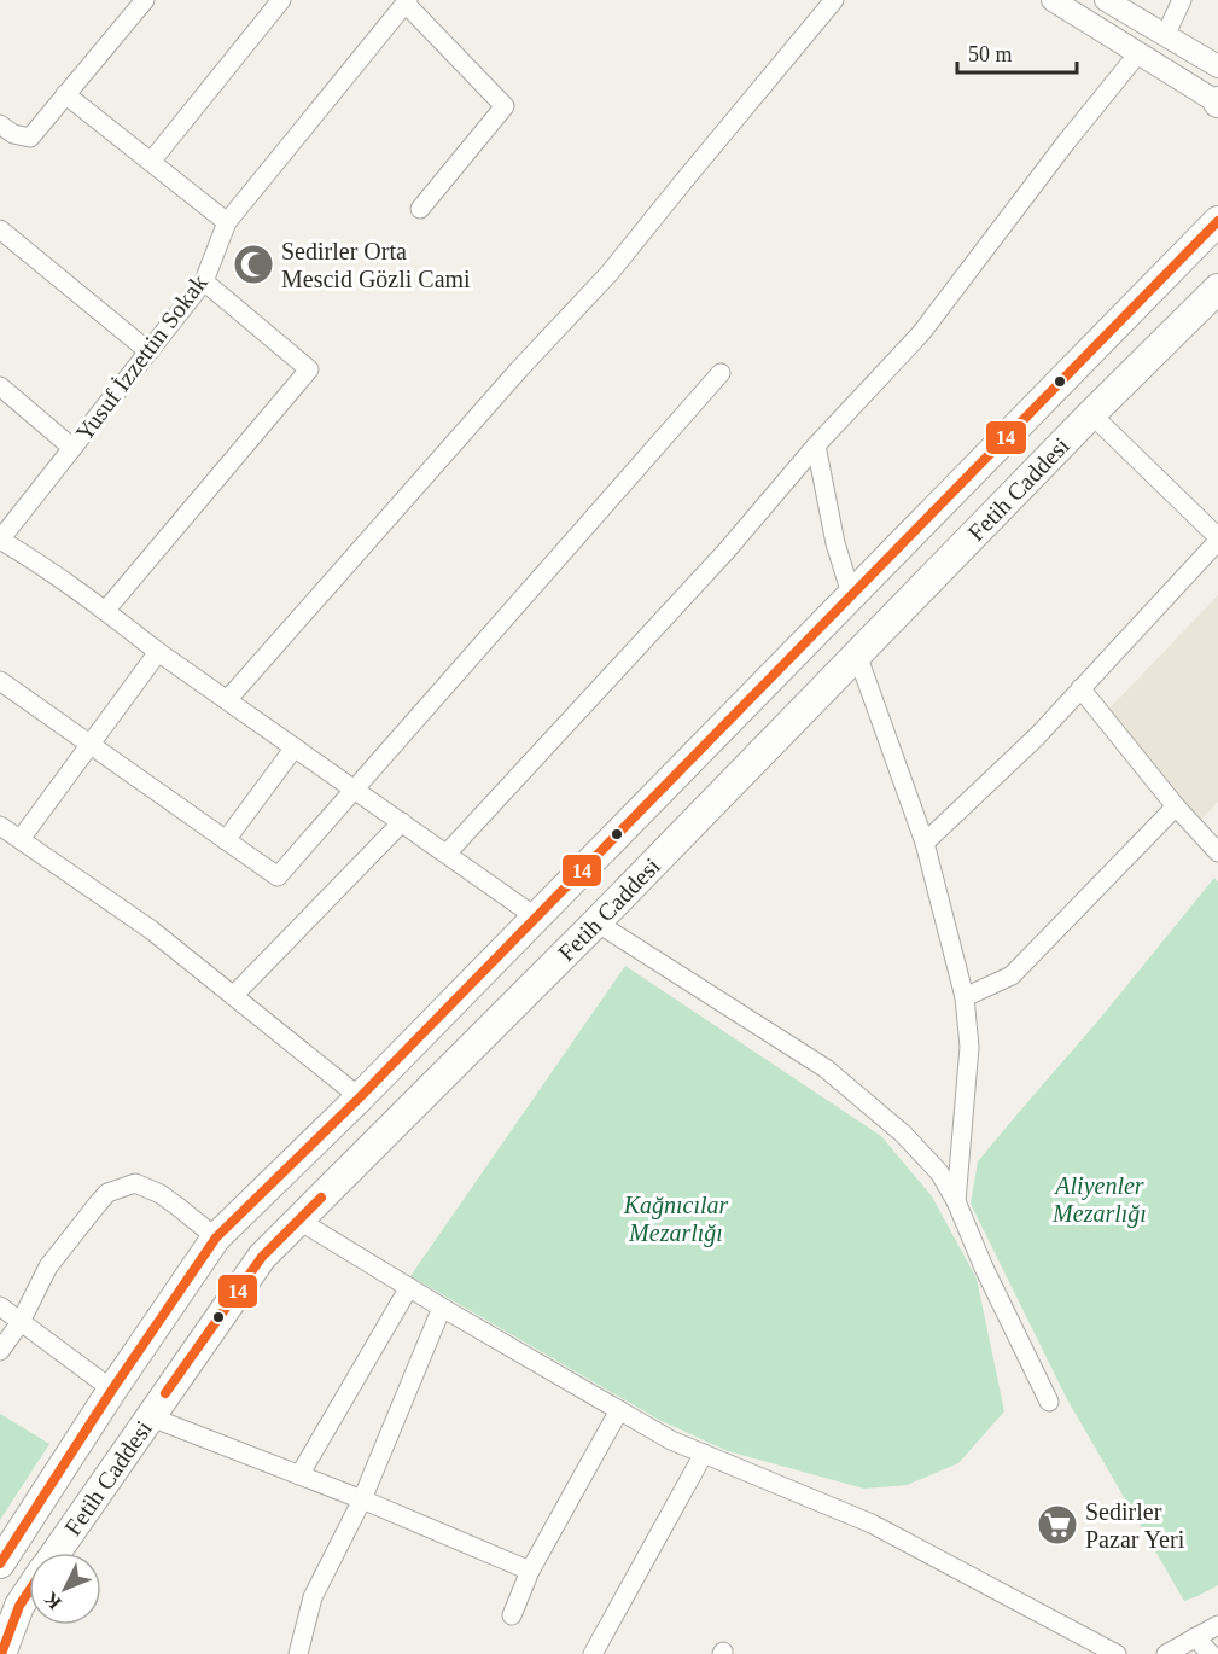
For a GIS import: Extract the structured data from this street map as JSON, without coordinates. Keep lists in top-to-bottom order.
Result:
{
  "streets": {
    "main road": ["Fetih Caddesi"],
    "street": ["Yusuf İzzettin Sokak"]
  },
  "parks": ["Aliyenler Mezarlığı", "Kağnıcılar Mezarlığı"],
  "places": {
    "mosque": ["Sedirler Orta Mescid Gözli Cami"],
    "supermarket": ["Sedirler Pazar Yeri"]
  },
  "lines": ["transit line 14"],
  "scale_bar": "50 m",
  "north": "bottom left"
}
